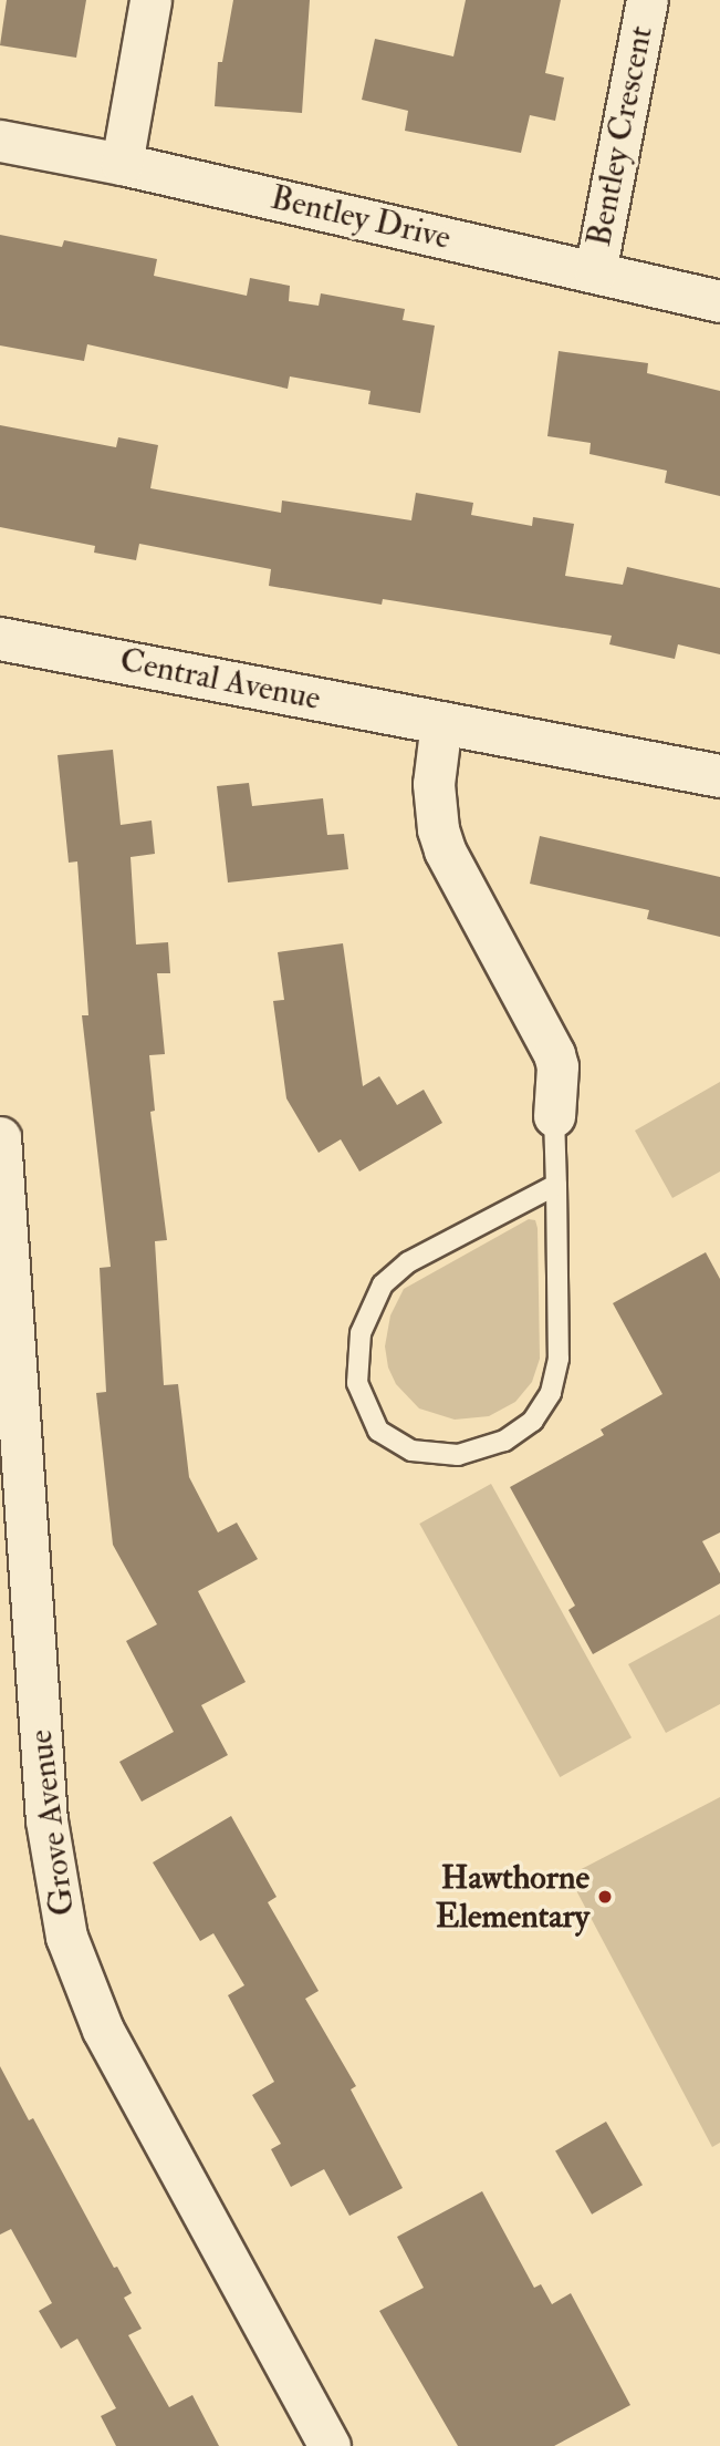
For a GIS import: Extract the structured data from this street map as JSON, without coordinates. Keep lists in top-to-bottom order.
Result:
{
  "streets": {
    "street": [
      "Bentley Crescent",
      "Bentley Drive",
      "Central Avenue",
      "Grove Avenue"
    ]
  },
  "crossings": [
    ["Bentley Crescent", "Bentley Drive"]
  ],
  "places": ["Hawthorne Elementary"]
}
